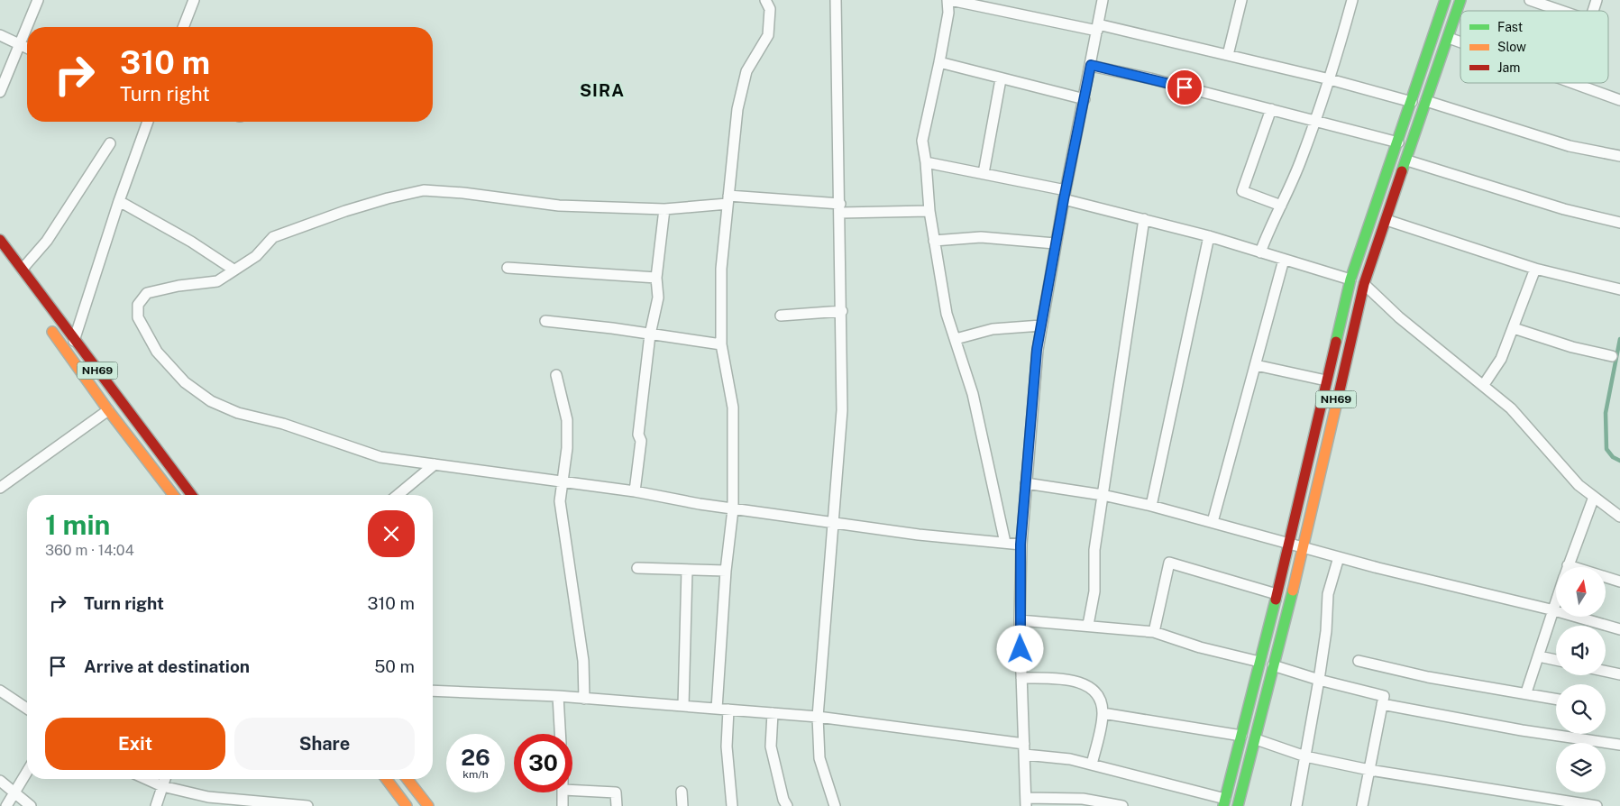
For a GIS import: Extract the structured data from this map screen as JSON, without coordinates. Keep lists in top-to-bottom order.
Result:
{
  "streets": {
    "highway": ["NH69"]
  },
  "districts": ["SIRA"],
  "legend": ["Fast", "Slow", "Jam"],
  "north": "top",
  "page": {
    "turn": ["310 m", "Turn right"],
    "heading": ["1 min", "360 m · 14:04"],
    "list": [
      {
        "name": "Turn right",
        "value": "310 m"
      },
      {
        "name": "Arrive at destination",
        "value": "50 m"
      }
    ],
    "buttons": ["Exit", "Share"],
    "speed": "26 km/h",
    "limit": "30"
  }
}
